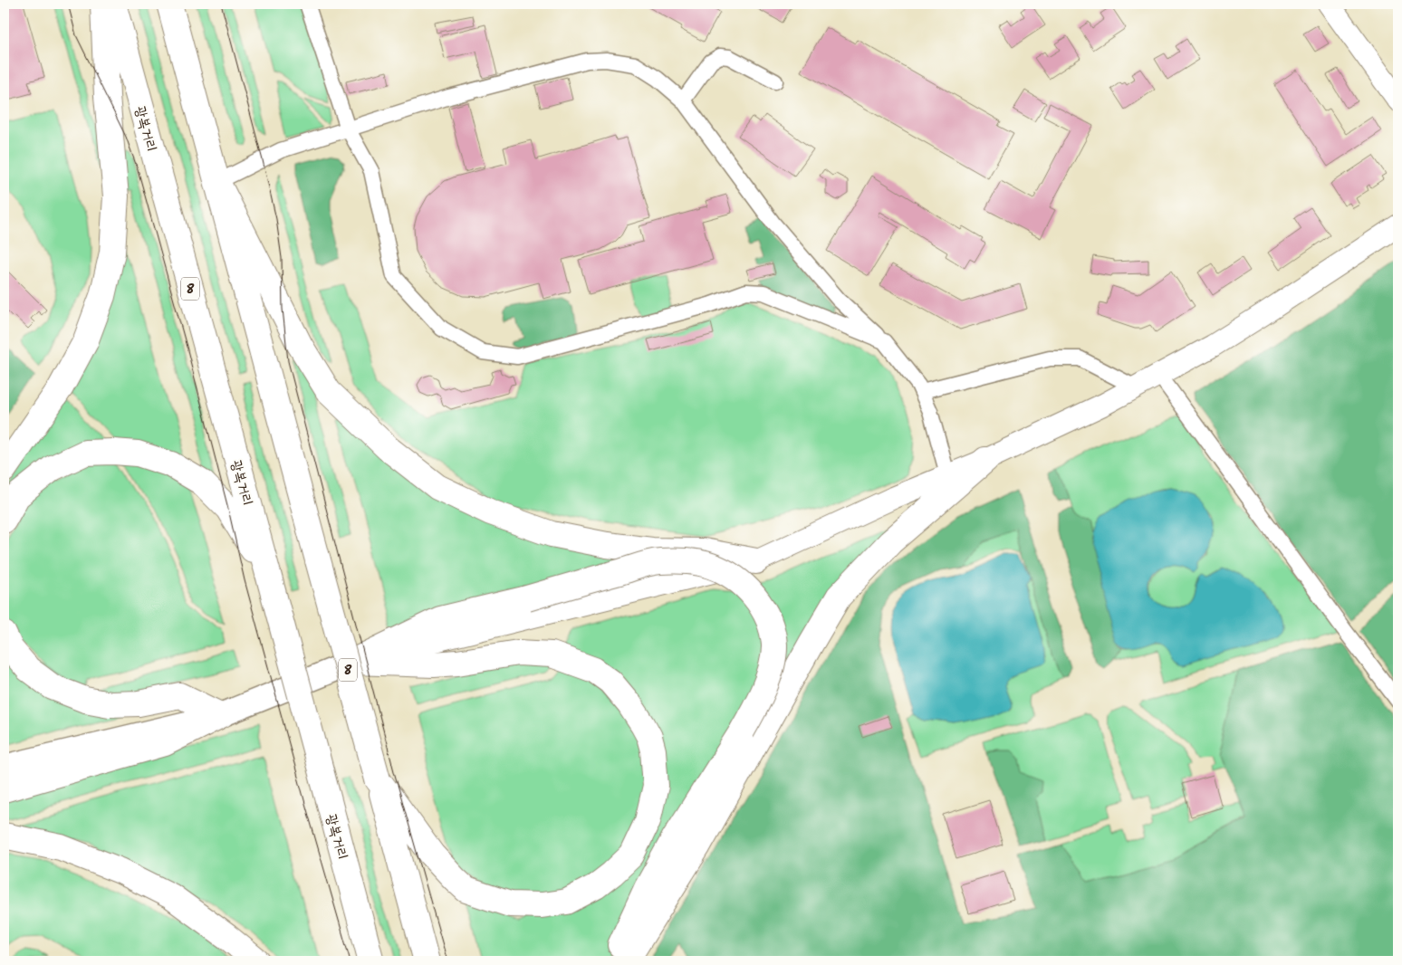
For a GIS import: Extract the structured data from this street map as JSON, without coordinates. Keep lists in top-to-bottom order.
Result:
{
  "streets": {
    "highway": ["광복거리", "8"]
  }
}
